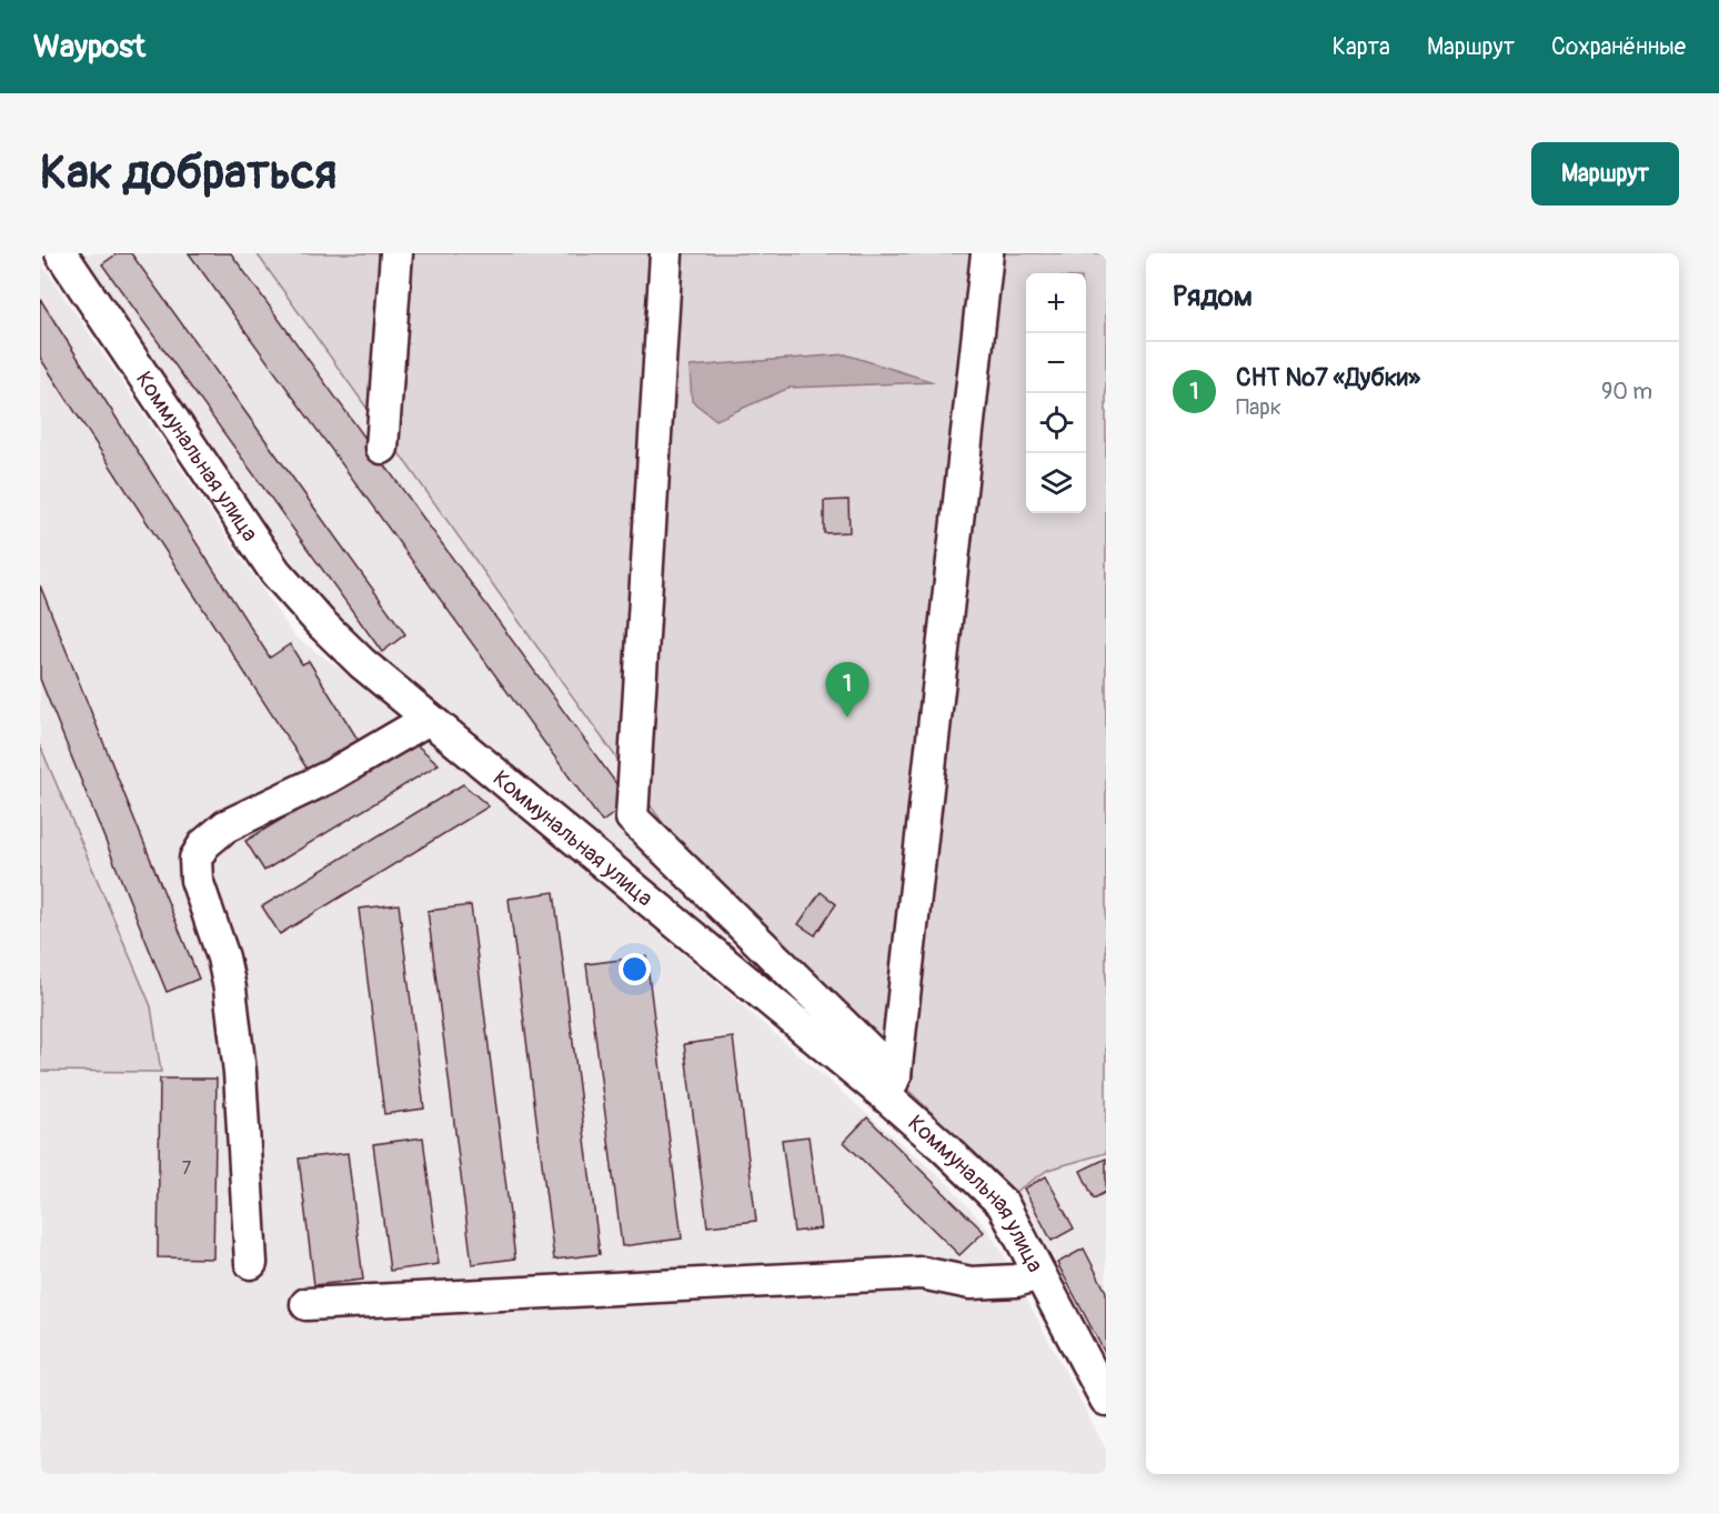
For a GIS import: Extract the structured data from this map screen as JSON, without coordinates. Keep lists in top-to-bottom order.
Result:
{
  "streets": {
    "street": ["Коммунальная улица"]
  },
  "house_numbers": ["7"],
  "page": {
    "header": "Waypost",
    "nav": ["Карта", "Маршрут", "Сохранённые"],
    "buttons": "Маршрут",
    "title": "Как добраться",
    "heading": "Рядом",
    "map_buttons": ["+", "−"],
    "list": [
      {
        "mark": "1",
        "name": "СНТ №7 «Дубки»",
        "note": "Парк",
        "value": "90 m"
      }
    ],
    "pins": "1"
  }
}
